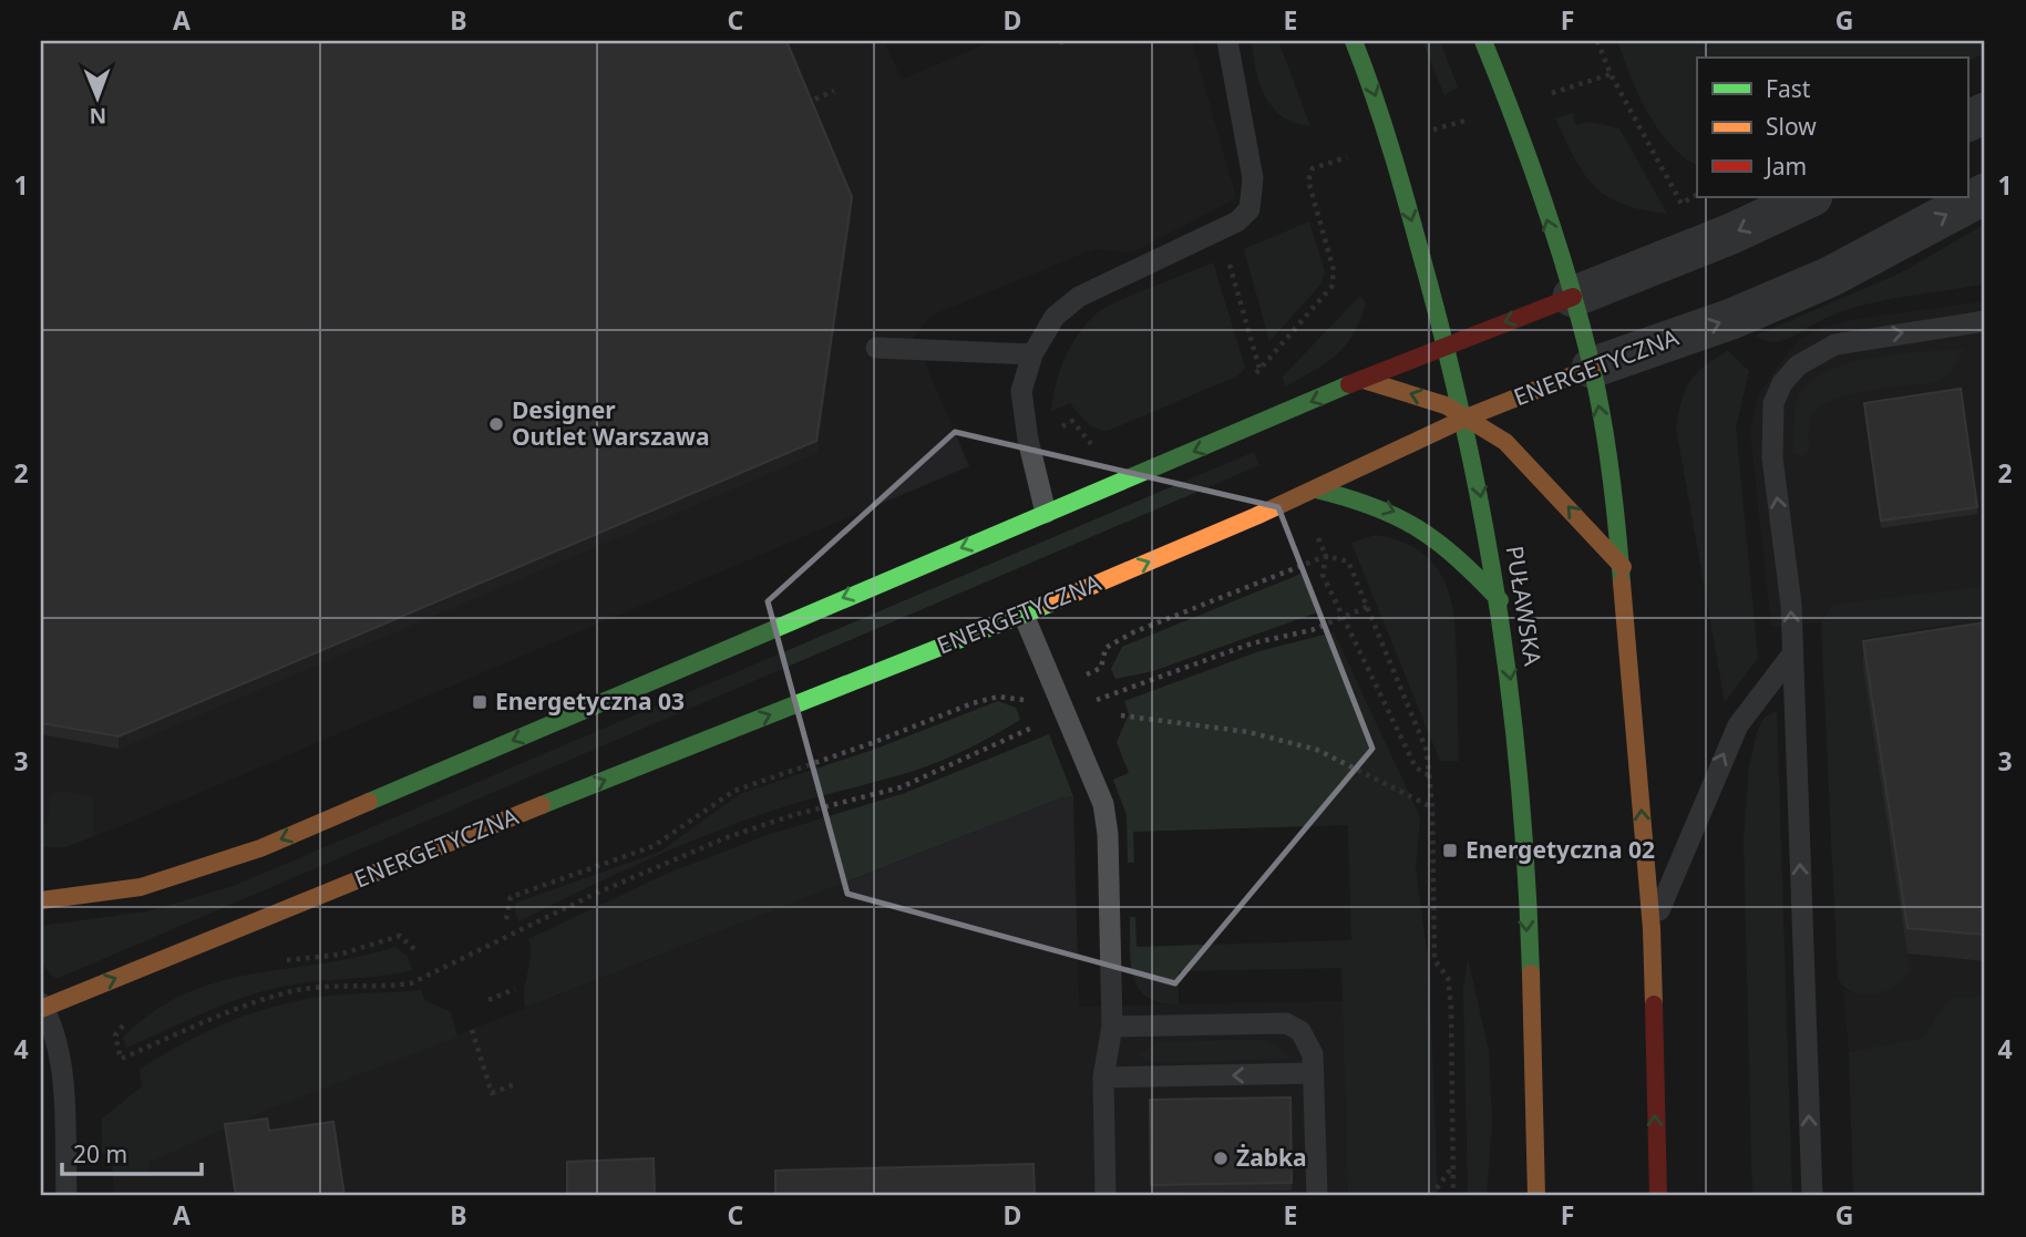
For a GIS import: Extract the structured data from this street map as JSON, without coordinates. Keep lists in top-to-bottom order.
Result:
{
  "streets": {
    "street": ["ENERGETYCZNA", "PUŁAWSKA"]
  },
  "crossings": [
    ["ENERGETYCZNA", "PUŁAWSKA"]
  ],
  "places": {
    "other": ["Designer Outlet Warszawa", "Żabka"],
    "transit": ["Energetyczna 03", "Energetyczna 02"]
  },
  "legend": ["Fast", "Slow", "Jam"],
  "scale_bar": "20 m",
  "north": "bottom",
  "grid": {
    "columns": [
      "A",
      "B",
      "C",
      "D",
      "E",
      "F",
      "G"
    ],
    "rows": [
      "1",
      "2",
      "3",
      "4"
    ]
  }
}
